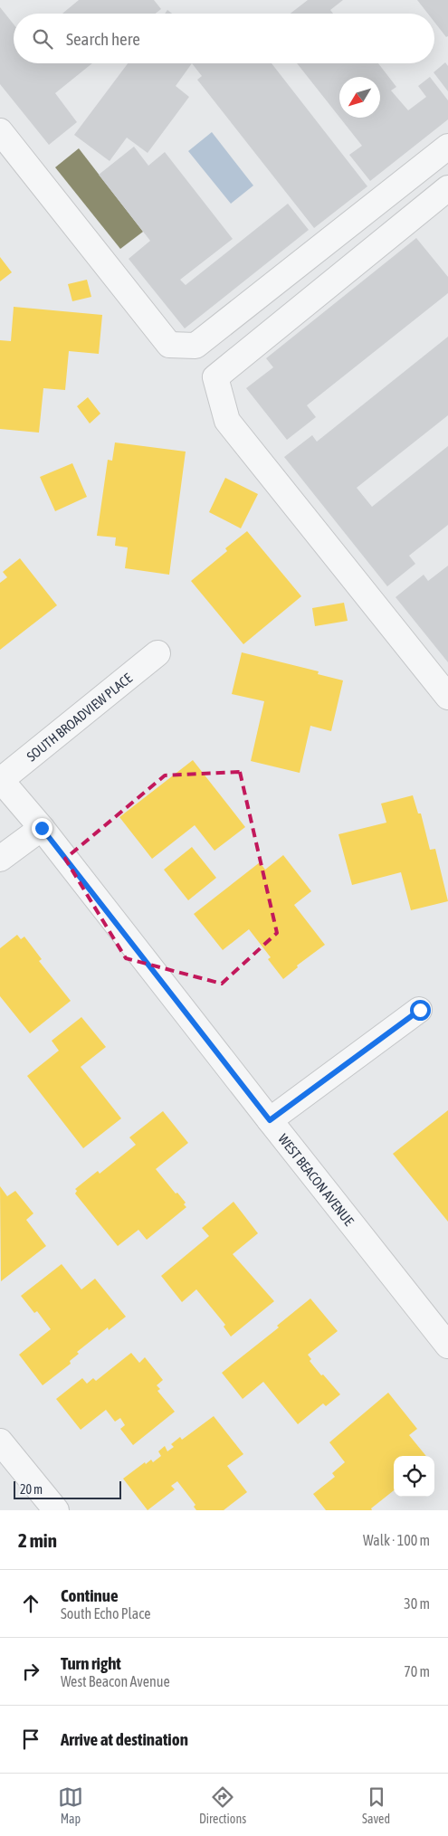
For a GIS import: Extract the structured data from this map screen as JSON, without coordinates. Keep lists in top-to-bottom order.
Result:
{
  "streets": {
    "street": ["SOUTH BROADVIEW PLACE", "WEST BEACON AVENUE"]
  },
  "crossings": [
    ["SOUTH BROADVIEW PLACE", "WEST BEACON AVENUE"]
  ],
  "scale_bar": "20 m",
  "north": "bottom left",
  "page": {
    "search": "Search here",
    "scale": "20 m",
    "heading": ["2 min", "Walk · 100 m"],
    "list": [
      ["Continue", "South Echo Place", "30 m"],
      ["Turn right", "West Beacon Avenue", "70 m"],
      "Arrive at destination"
    ],
    "nav": ["Map", "Directions", "Saved"]
  }
}
